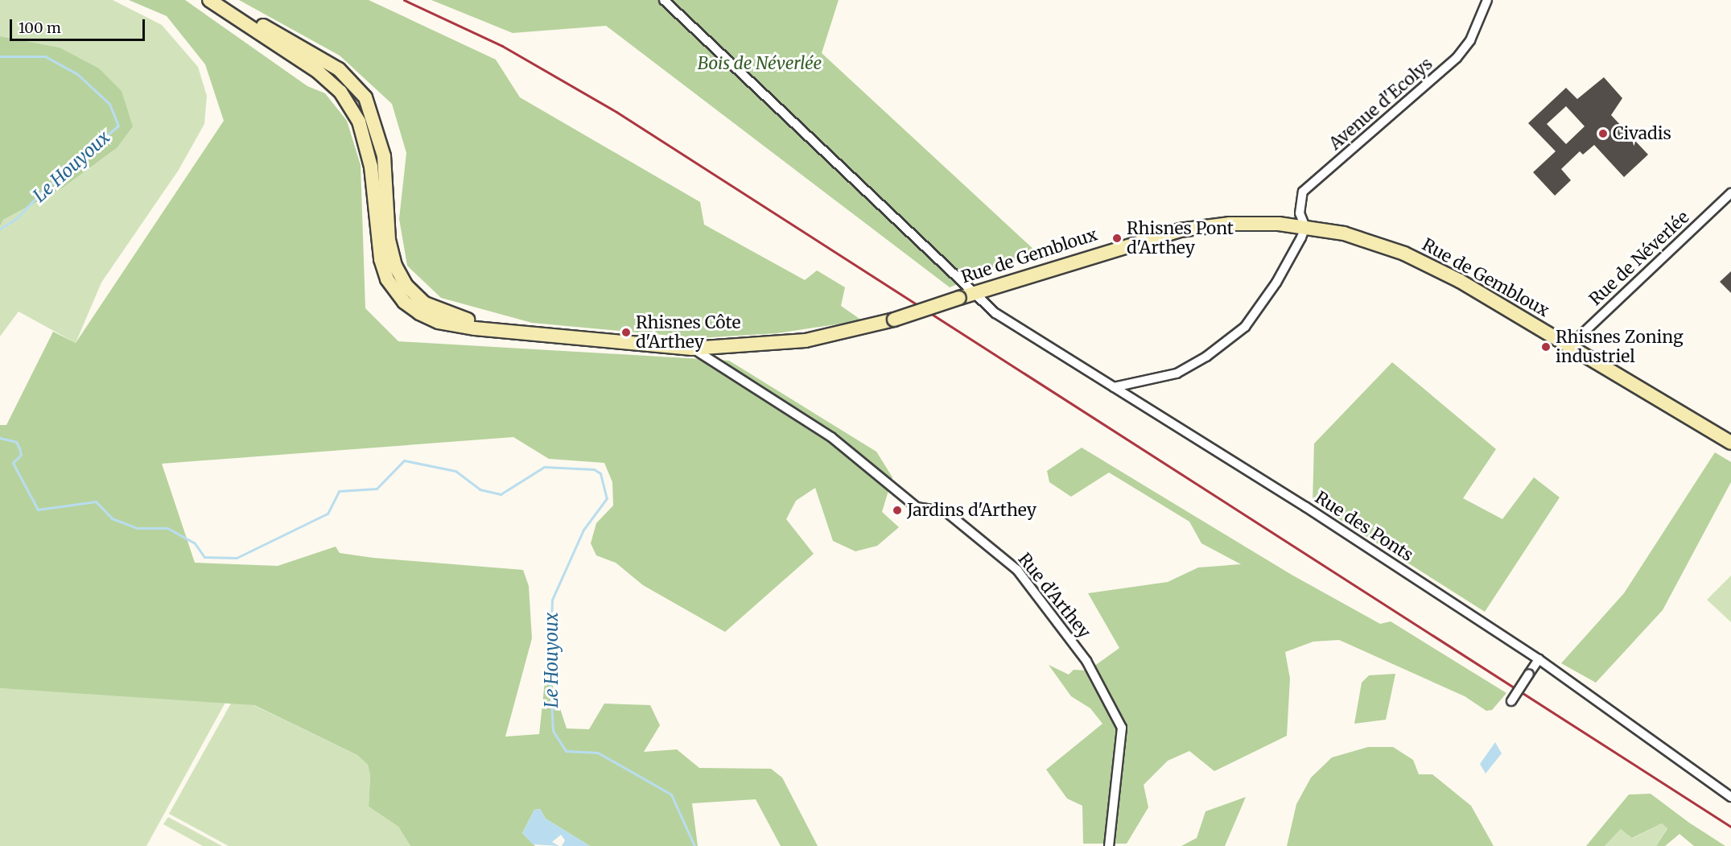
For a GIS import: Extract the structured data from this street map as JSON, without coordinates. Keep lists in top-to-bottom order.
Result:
{
  "streets": {
    "main road": ["Rue de Gembloux"],
    "street": [
      "Avenue d'Ecolys",
      "Rue de Néverlée",
      "Rue des Ponts",
      "Rue d'Arthey"
    ]
  },
  "crossings": [
    ["Avenue d'Ecolys", "Rue de Gembloux"],
    ["Rue de Gembloux", "Rue de Néverlée"],
    ["Rue de Gembloux", "Rue des Ponts"],
    ["Rue de Gembloux", "Rue d'Arthey"]
  ],
  "water": ["Le Houyoux"],
  "parks": ["Bois de Néverlée"],
  "places": [
    "Civadis",
    "Rhisnes Pont d'Arthey",
    "Rhisnes Côte d'Arthey",
    "Rhisnes Zoning industriel",
    "Jardins d'Arthey"
  ],
  "scale_bar": "100 m"
}
